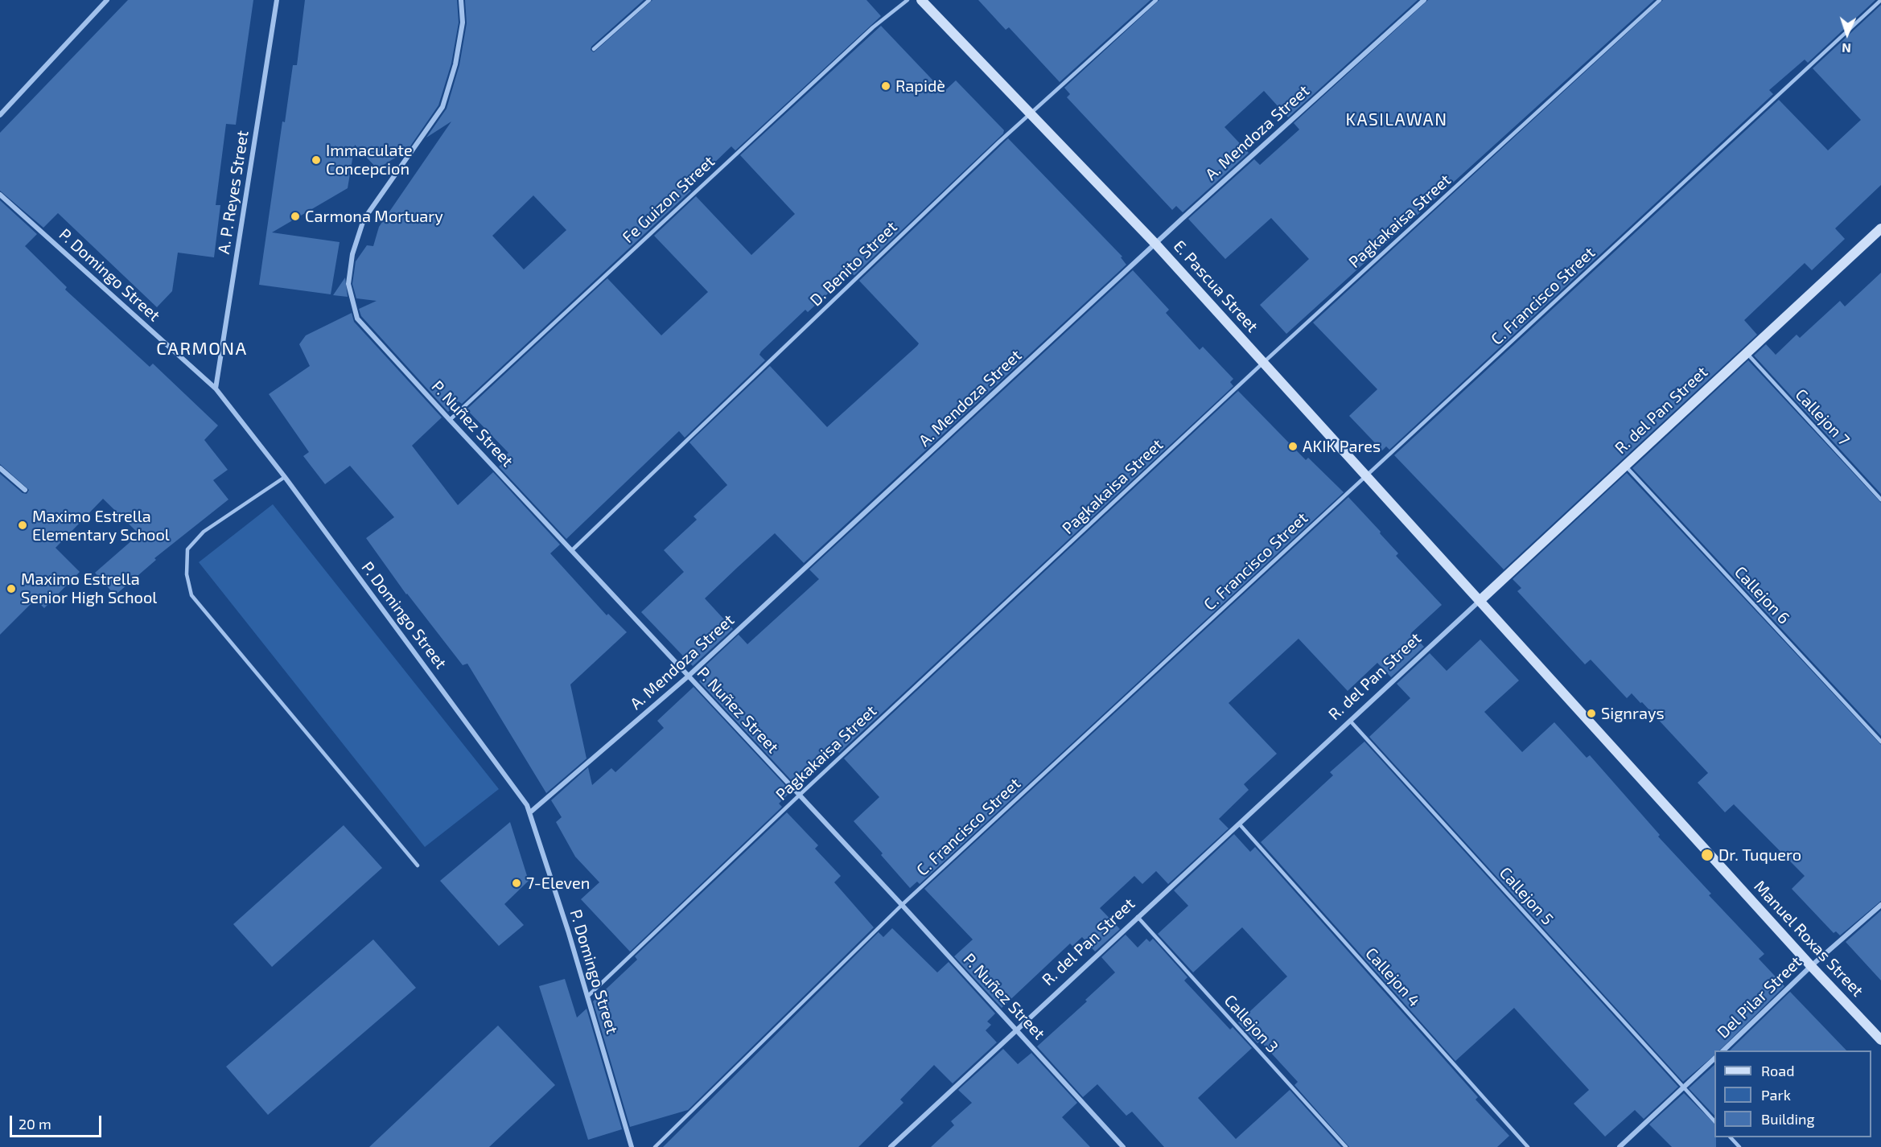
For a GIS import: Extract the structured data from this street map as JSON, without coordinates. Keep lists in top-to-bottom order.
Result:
{
  "streets": {
    "street": [
      "A. Mendoza Street",
      "A. P. Reyes Street",
      "P. Domingo Street",
      "E. Pascua Street",
      "R. del Pan Street",
      "P. Nuñez Street",
      "Manuel Roxas Street",
      "Del Pilar Street"
    ],
    "lane": [
      "Fe Guizon Street",
      "Pagkakaisa Street",
      "D. Benito Street",
      "C. Francisco Street",
      "Callejon 7",
      "Callejon 6",
      "Callejon 5",
      "Callejon 4",
      "Callejon 3"
    ]
  },
  "crossings": [
    ["A. Mendoza Street", "P. Domingo Street"],
    ["A. Mendoza Street", "E. Pascua Street"],
    ["A. Mendoza Street", "P. Nuñez Street"],
    ["A. P. Reyes Street", "P. Domingo Street"],
    ["Fe Guizon Street", "P. Nuñez Street"],
    ["Pagkakaisa Street", "P. Domingo Street"],
    ["Pagkakaisa Street", "E. Pascua Street"],
    ["Pagkakaisa Street", "P. Nuñez Street"],
    ["D. Benito Street", "E. Pascua Street"],
    ["D. Benito Street", "P. Nuñez Street"],
    ["E. Pascua Street", "C. Francisco Street"],
    ["E. Pascua Street", "R. del Pan Street"],
    ["E. Pascua Street", "Manuel Roxas Street"],
    ["C. Francisco Street", "P. Nuñez Street"],
    ["R. del Pan Street", "Callejon 7"],
    ["R. del Pan Street", "P. Nuñez Street"],
    ["R. del Pan Street", "Callejon 6"],
    ["R. del Pan Street", "Callejon 5"],
    ["R. del Pan Street", "Manuel Roxas Street"],
    ["R. del Pan Street", "Callejon 4"],
    ["R. del Pan Street", "Callejon 3"],
    ["Callejon 5", "Del Pilar Street"],
    ["Manuel Roxas Street", "Del Pilar Street"]
  ],
  "districts": ["KASILAWAN", "CARMONA"],
  "places": [
    "Rapidè",
    "Immaculate Concepcion",
    "Carmona Mortuary",
    "AKIK Pares",
    "Maximo Estrella Elementary School",
    "Maximo Estrella Senior High School",
    "Signrays",
    "Dr. Tuquero",
    "7-Eleven"
  ],
  "legend": ["Road", "Park", "Building"],
  "scale_bar": "20 m",
  "north": "bottom"
}
